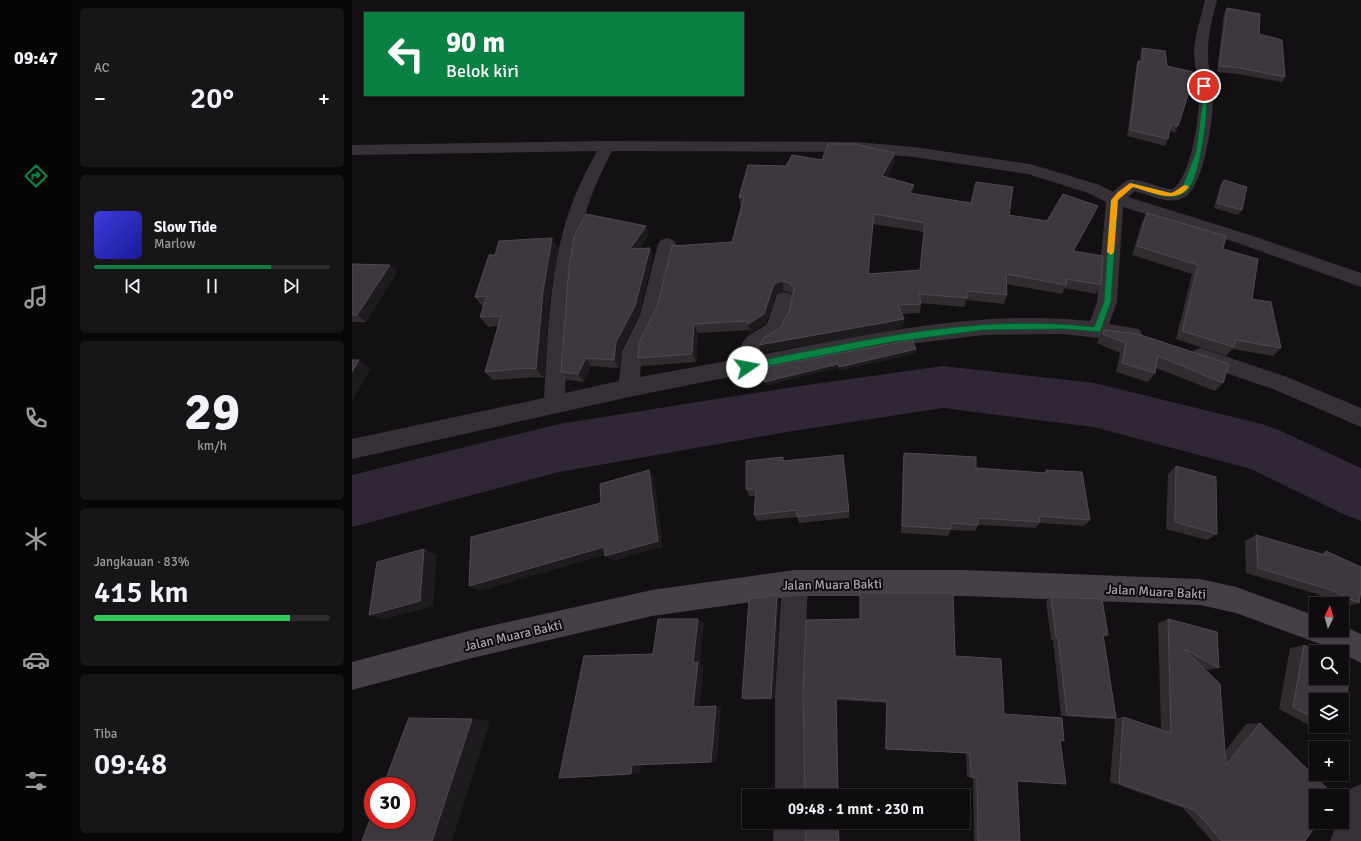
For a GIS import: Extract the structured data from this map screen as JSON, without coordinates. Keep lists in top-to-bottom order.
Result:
{
  "streets": {
    "street": ["Jalan Muara Bakti"]
  },
  "north": "top",
  "page": {
    "tabs": "09:47",
    "tile": [
      "AC",
      ["29", "km/h"],
      ["Jangkauan · 83%", "415 km"],
      ["Tiba", "09:48"]
    ],
    "turn": ["90 m", "Belok kiri"],
    "heat": ["−", "20°", "+"],
    "song": ["Slow Tide", "Marlow"],
    "map_buttons": ["+", "−"],
    "limit": "30",
    "trip": "09:48 · 1 mnt · 230 m"
  }
}
